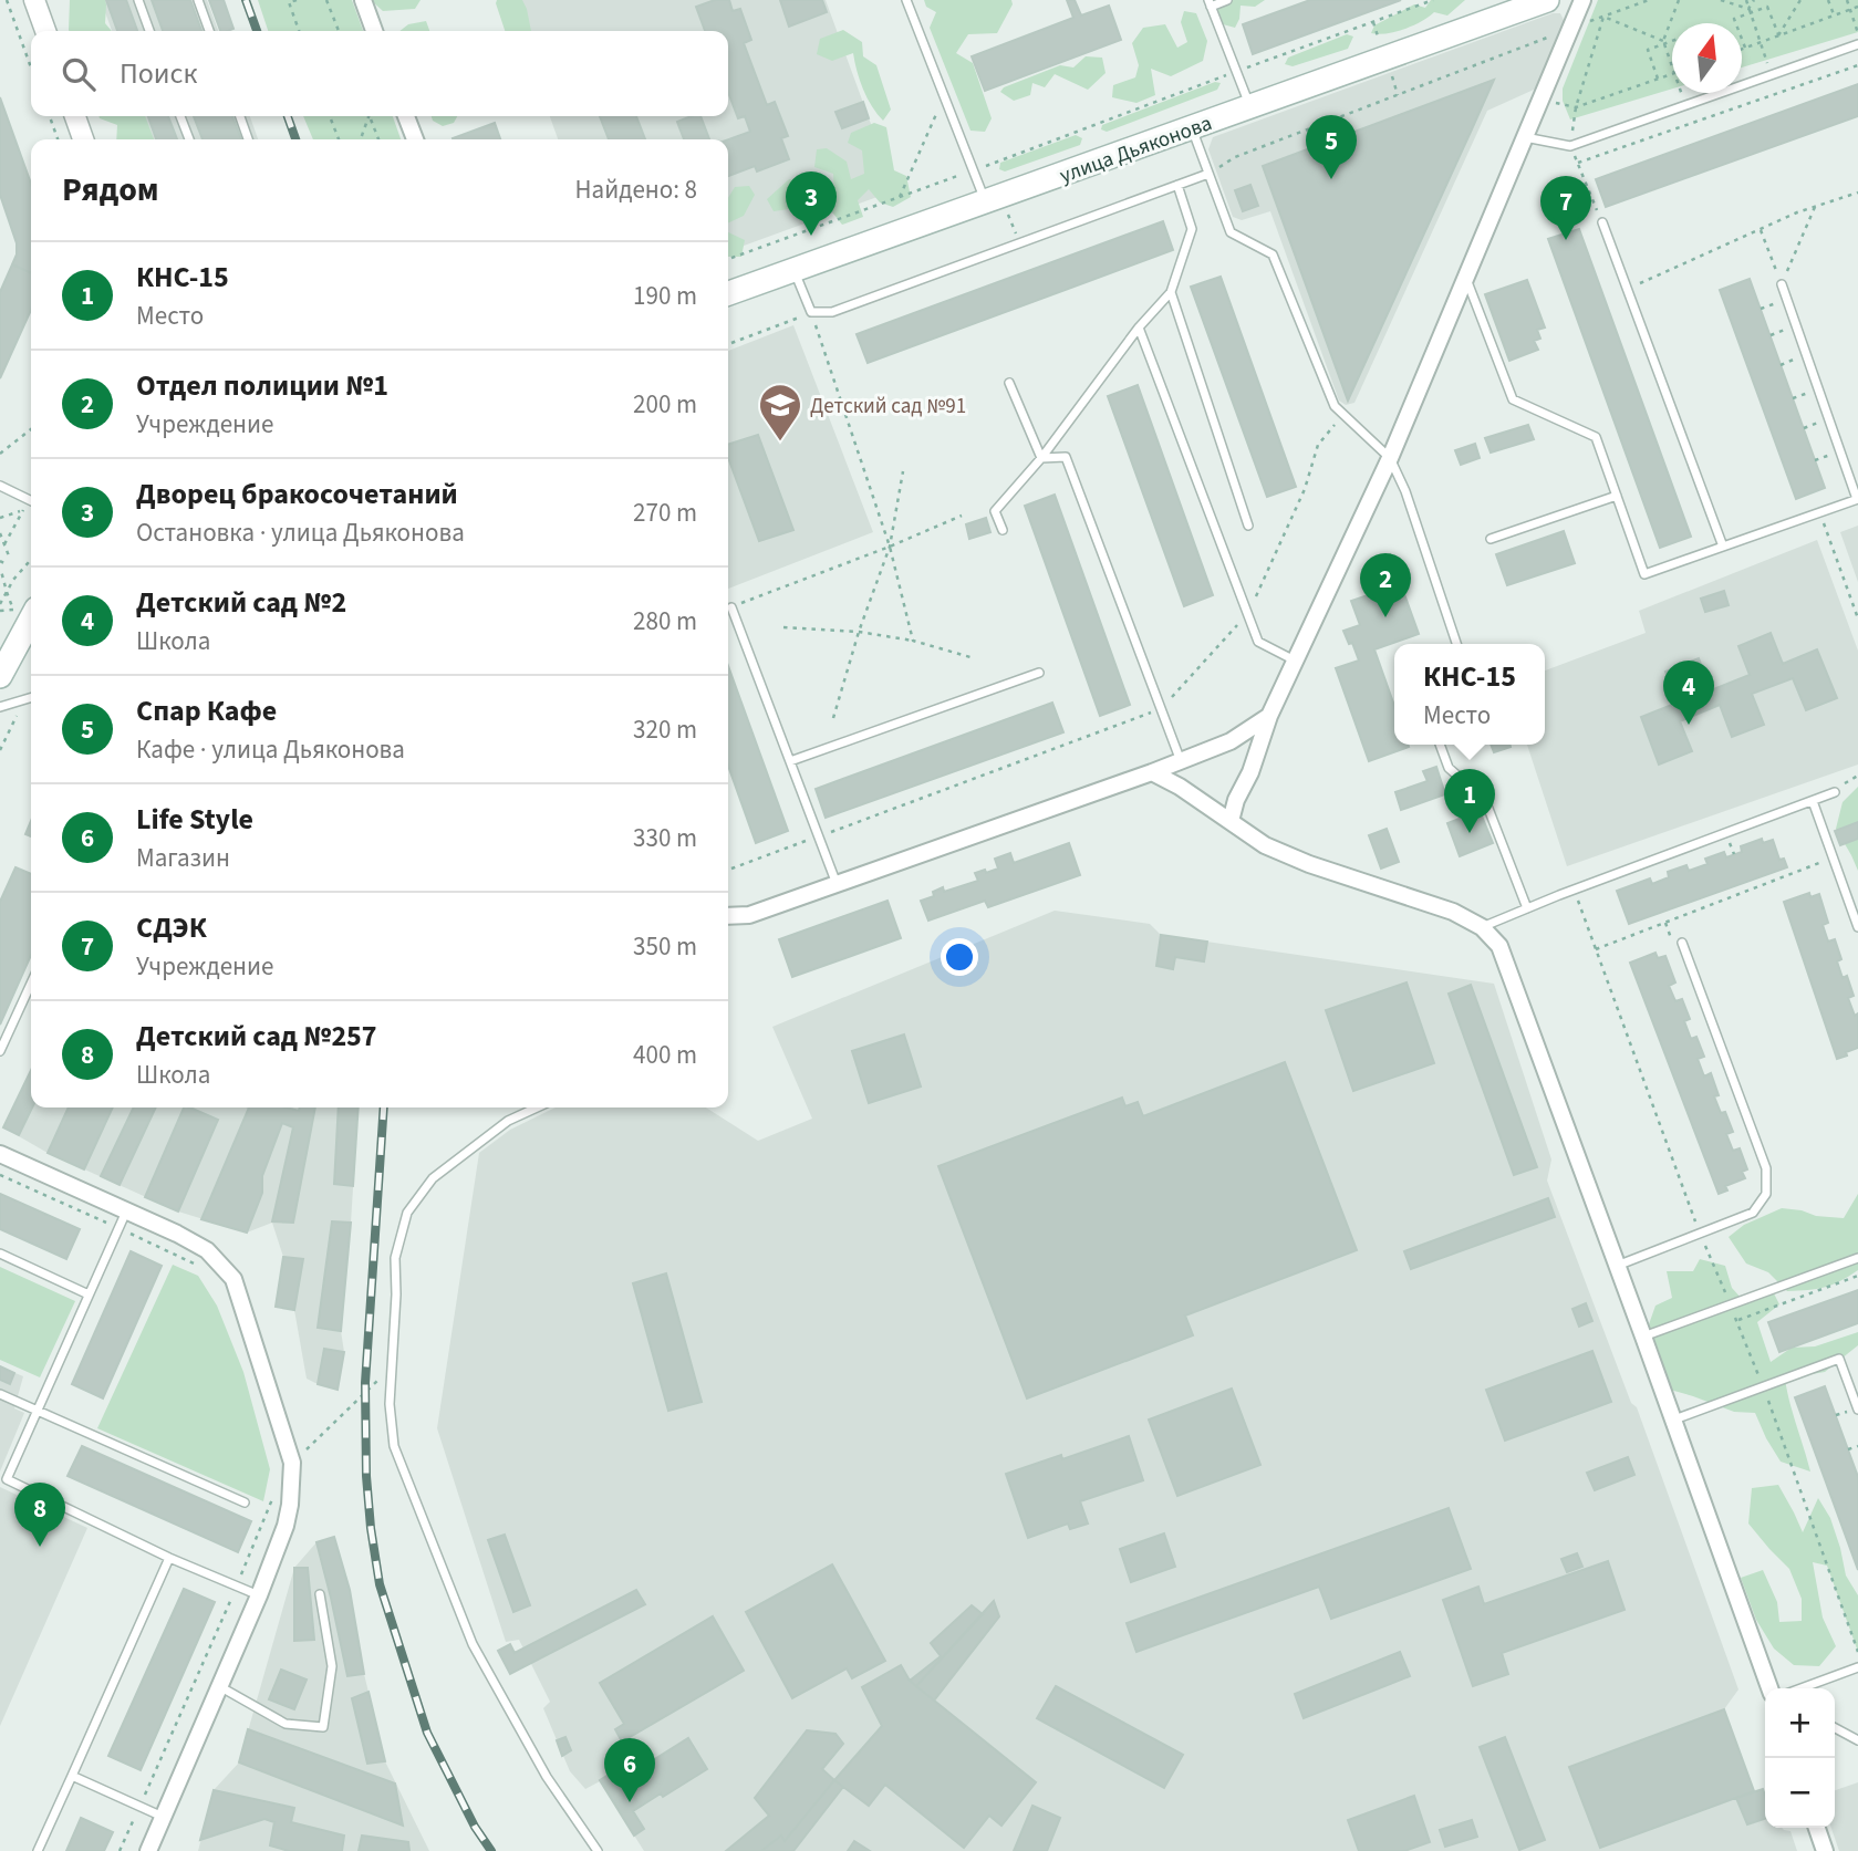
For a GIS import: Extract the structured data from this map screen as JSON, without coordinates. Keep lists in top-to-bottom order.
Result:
{
  "streets": {
    "main road": ["улица Дьяконова"]
  },
  "places": {
    "school or university": ["Детский сад №91"]
  },
  "north": "top",
  "page": {
    "search": "Поиск",
    "pins": [
      "5",
      "3",
      "7",
      "2",
      "4",
      "1",
      "8",
      "6"
    ],
    "heading": ["Рядом", "Найдено: 8"],
    "list": [
      {
        "mark": "1",
        "name": "КНС-15",
        "note": "Место",
        "value": "190 m"
      },
      {
        "mark": "2",
        "name": "Отдел полиции №1",
        "note": "Учреждение",
        "value": "200 m"
      },
      {
        "mark": "3",
        "name": "Дворец бракосочетаний",
        "note": "Остановка · улица Дьяконова",
        "value": "270 m"
      },
      {
        "mark": "4",
        "name": "Детский сад №2",
        "note": "Школа",
        "value": "280 m"
      },
      {
        "mark": "5",
        "name": "Спар Кафе",
        "note": "Кафе · улица Дьяконова",
        "value": "320 m"
      },
      {
        "mark": "6",
        "name": "Life Style",
        "note": "Магазин",
        "value": "330 m"
      },
      {
        "mark": "7",
        "name": "СДЭК",
        "note": "Учреждение",
        "value": "350 m"
      },
      {
        "mark": "8",
        "name": "Детский сад №257",
        "note": "Школа",
        "value": "400 m"
      }
    ],
    "popup": ["КНС-15", "Место"],
    "map_buttons": ["+", "−"]
  }
}
